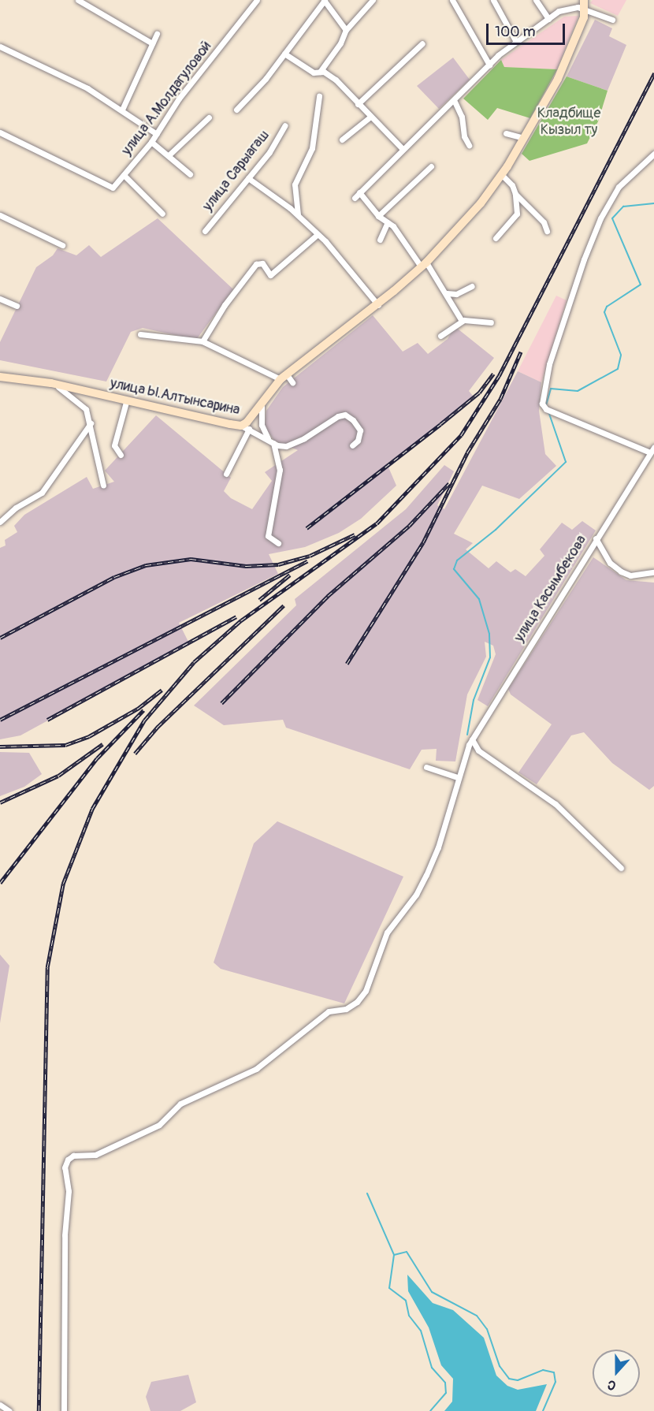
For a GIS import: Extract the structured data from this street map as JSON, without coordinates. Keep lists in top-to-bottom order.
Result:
{
  "streets": {
    "street": [
      "улица А.Молдагуловой",
      "улица Сарыагаш",
      "улица Ы.Алтынсарина",
      "улица Касымбекова"
    ]
  },
  "parks": ["Кладбище Кызыл ту"],
  "scale_bar": "100 m",
  "north": "bottom"
}
